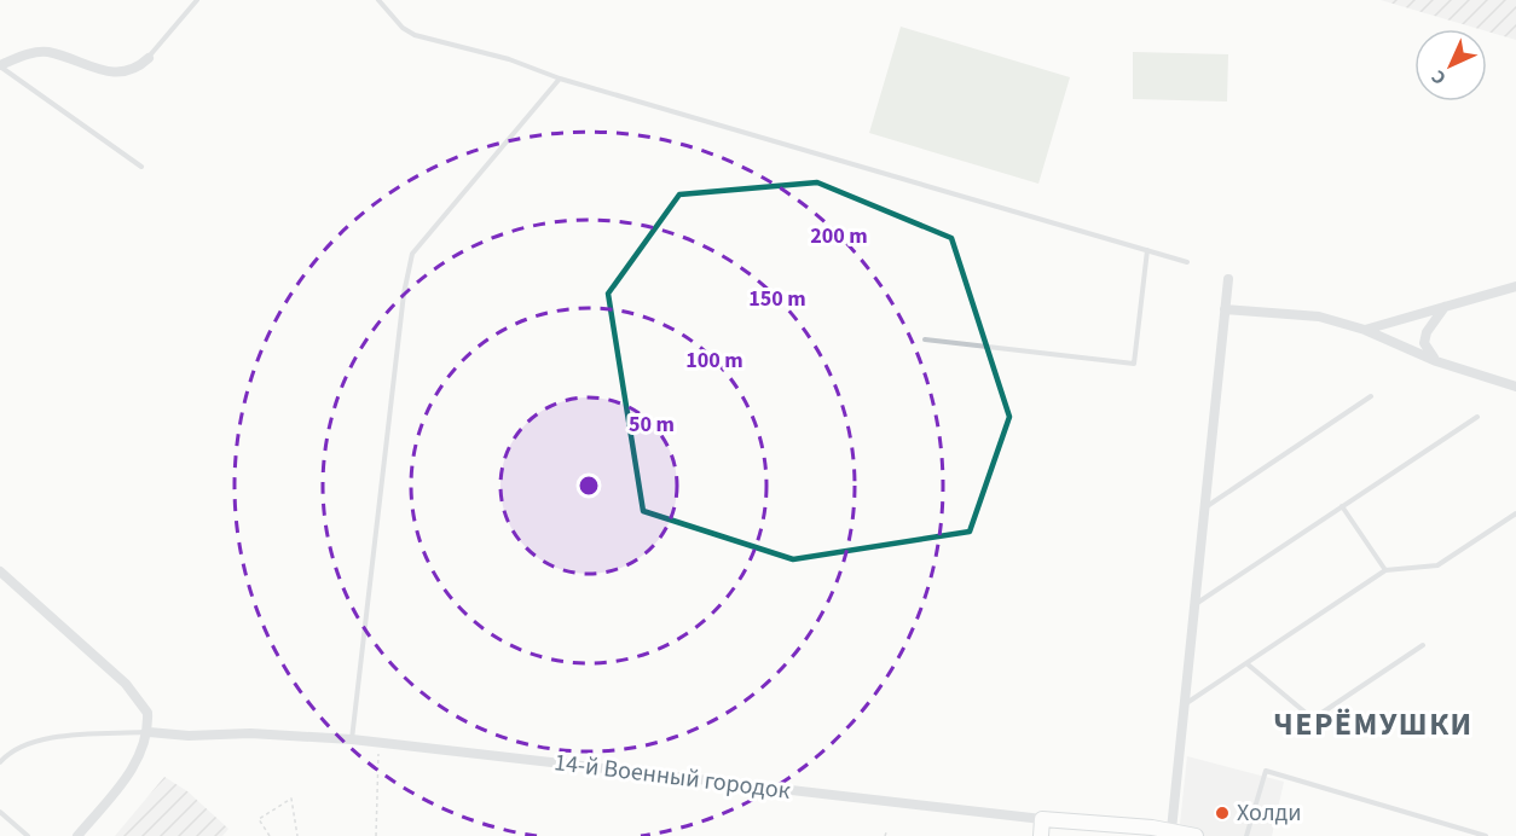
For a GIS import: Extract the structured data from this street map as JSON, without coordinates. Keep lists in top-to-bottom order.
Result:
{
  "streets": {
    "street": ["14-й Военный городок"]
  },
  "districts": ["ЧЕРЁМУШКИ"],
  "places": ["Холди"],
  "north": "bottom left",
  "rings": [
    "200 m",
    "150 m",
    "100 m",
    "50 m"
  ]
}
